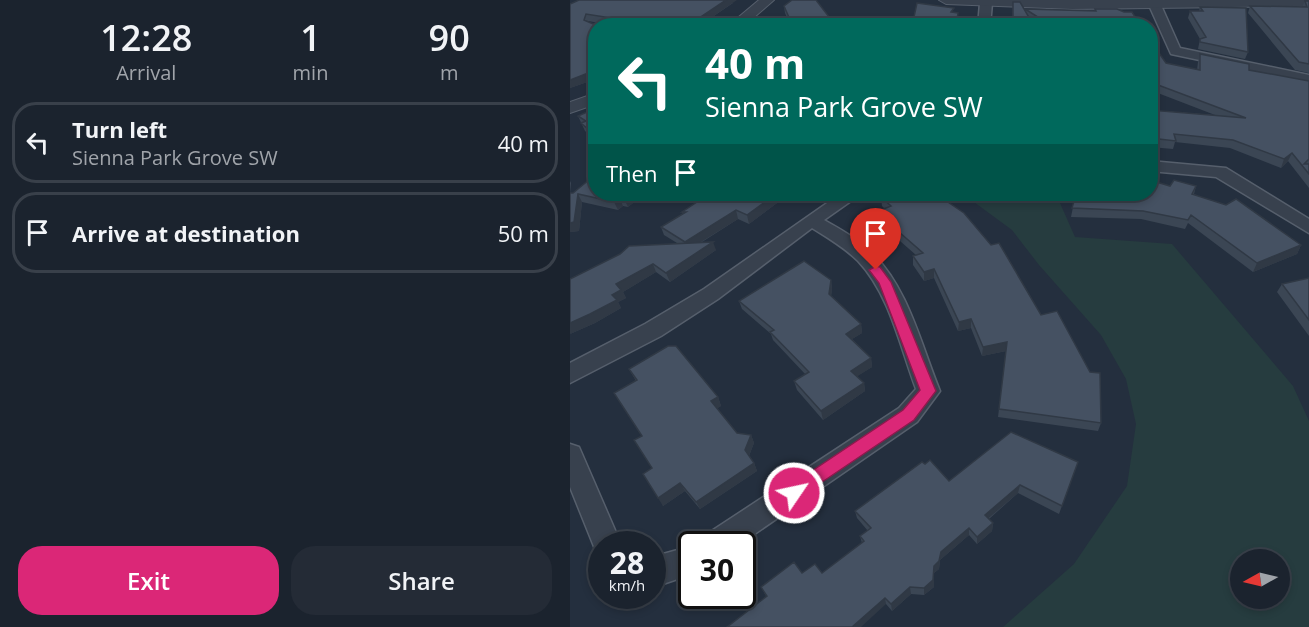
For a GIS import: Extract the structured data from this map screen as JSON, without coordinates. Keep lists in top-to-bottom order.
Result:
{
  "north": "left",
  "page": {
    "eta": [
      "12:28",
      "Arrival",
      "1",
      "min",
      "90",
      "m"
    ],
    "turn": ["40 m", "Sienna Park Grove SW"],
    "list": [
      {
        "name": "Turn left",
        "note": "Sienna Park Grove SW",
        "value": "40 m"
      },
      {
        "name": "Arrive at destination",
        "value": "50 m"
      }
    ],
    "then": "Then",
    "speed": "28 km/h",
    "limit": "30",
    "buttons": ["Exit", "Share"]
  }
}
